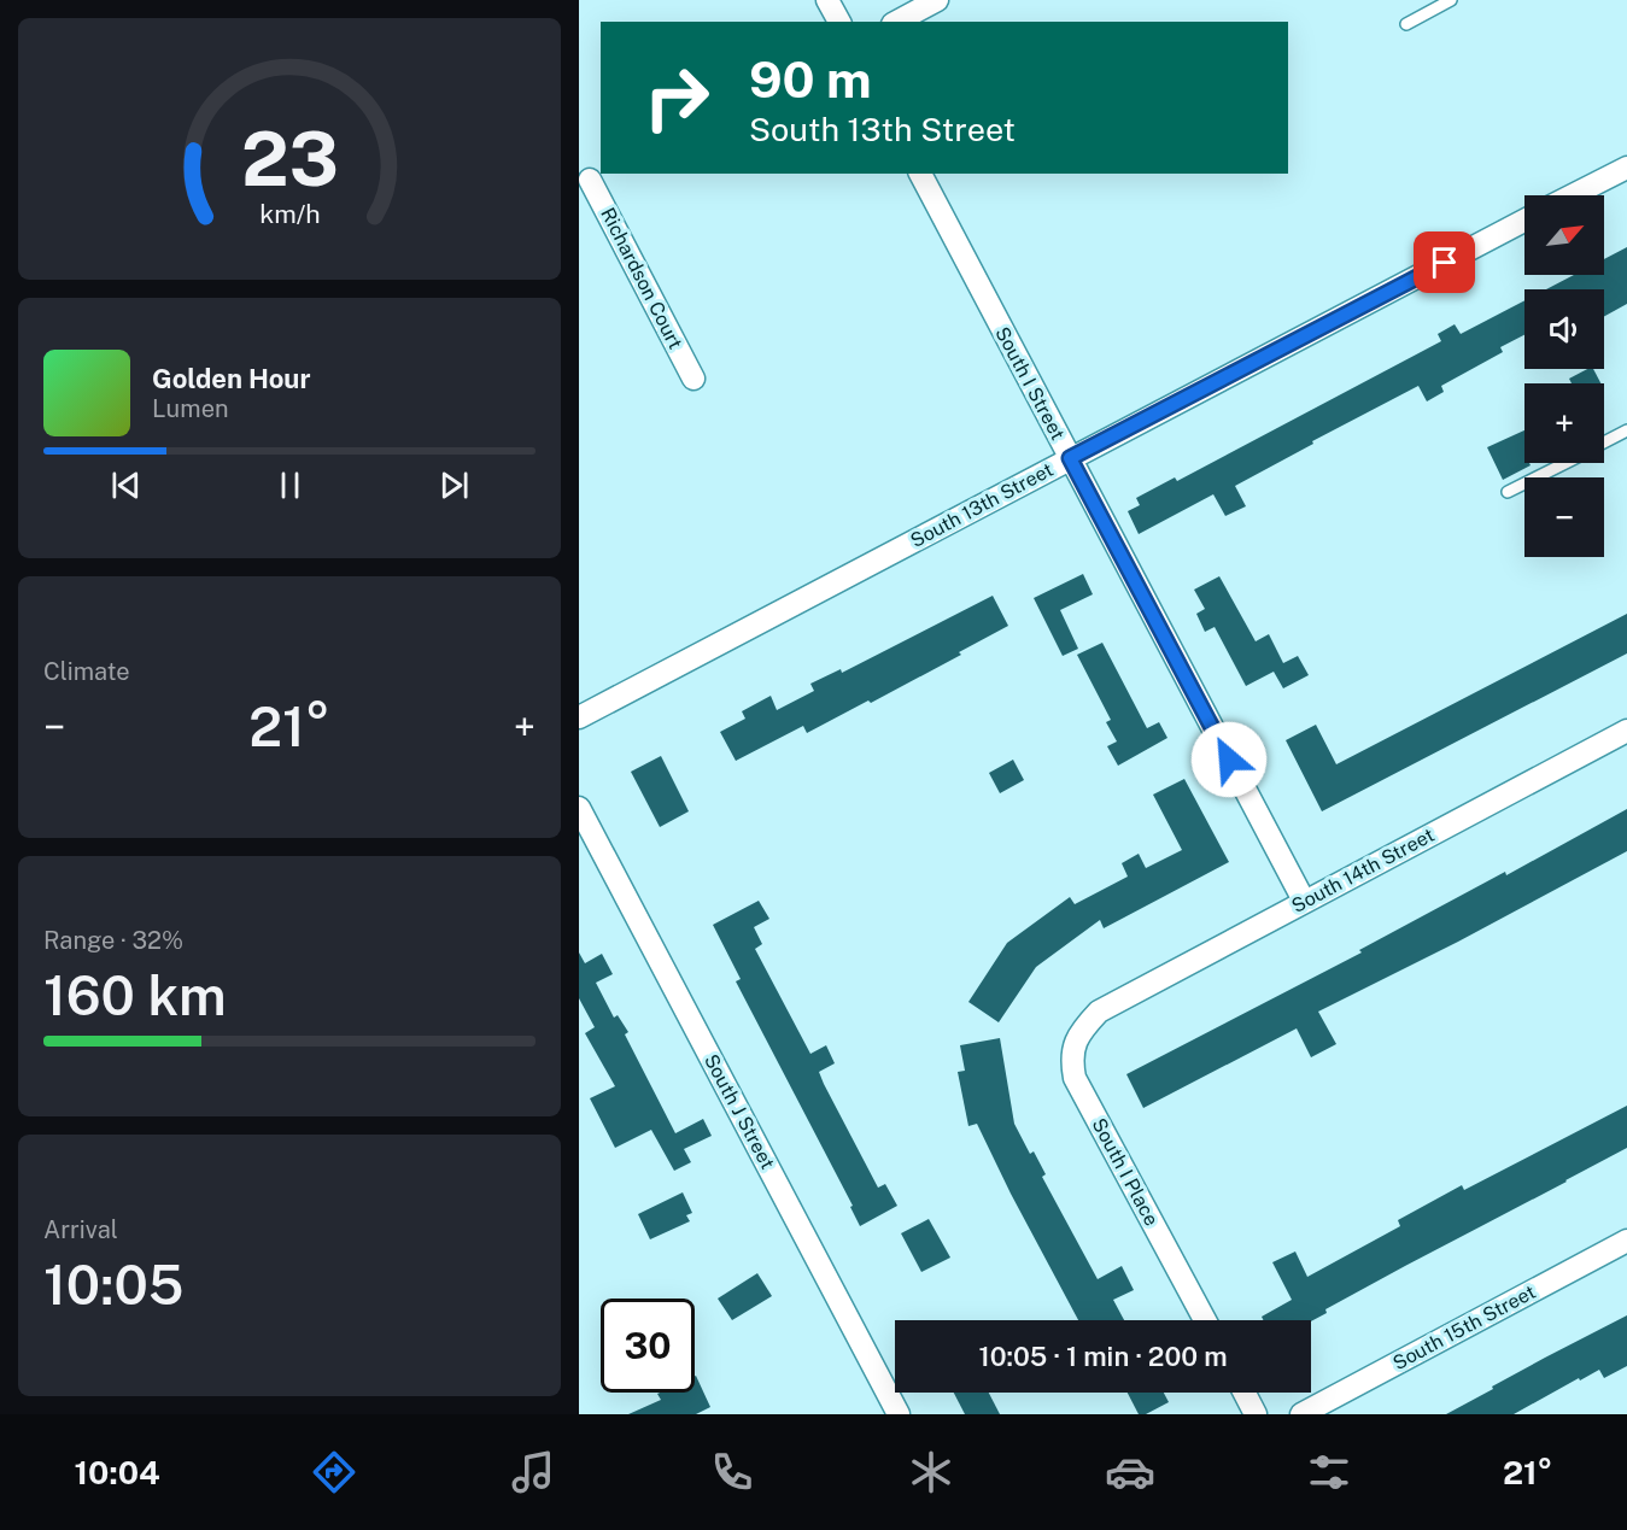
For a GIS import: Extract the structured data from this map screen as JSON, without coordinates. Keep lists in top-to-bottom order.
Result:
{
  "streets": {
    "street": [
      "Richardson Court",
      "South I Street",
      "South 13th Street",
      "South 14th Street",
      "South J Street",
      "South I Place",
      "South 15th Street"
    ]
  },
  "crossings": [
    ["South I Street", "South 13th Street"],
    ["South I Street", "South 14th Street"],
    ["South 14th Street", "South I Place"]
  ],
  "north": "top right",
  "page": {
    "turn": ["90 m", "South 13th Street"],
    "map_buttons": ["+", "−"],
    "song": ["Golden Hour", "Lumen"],
    "tile": [
      "Climate",
      ["Range · 32%", "160 km"],
      ["Arrival", "10:05"]
    ],
    "heat": ["−", "21°", "+"],
    "limit": "30",
    "trip": "10:05 · 1 min · 200 m",
    "tabs": ["10:04", "21°"],
    "gauge": ["23", "km/h"]
  }
}
